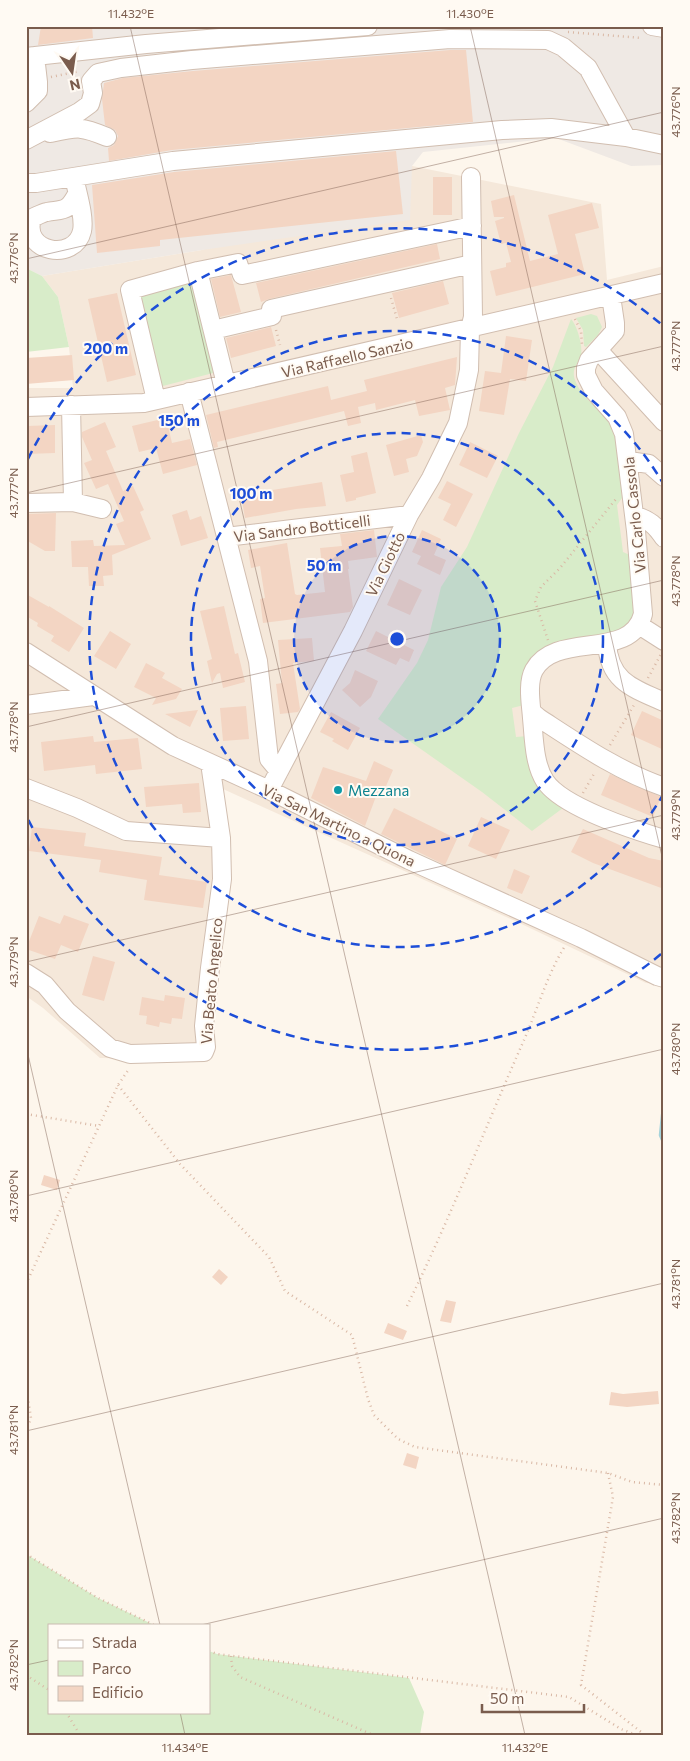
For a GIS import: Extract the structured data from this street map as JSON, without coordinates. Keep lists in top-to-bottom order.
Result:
{
  "streets": {
    "street": [
      "Via Raffaello Sanzio",
      "Via Carlo Cassola",
      "Via Sandro Botticelli",
      "Via Giotto",
      "Via San Martino a Quona",
      "Via Beato Angelico"
    ]
  },
  "crossings": [
    ["Via Raffaello Sanzio", "Via Carlo Cassola"],
    ["Via Raffaello Sanzio", "Via Giotto"],
    ["Via Sandro Botticelli", "Via Giotto"],
    ["Via Giotto", "Via San Martino a Quona"],
    ["Via San Martino a Quona", "Via Beato Angelico"]
  ],
  "places": ["Mezzana"],
  "legend": ["Strada", "Parco", "Edificio"],
  "scale_bar": "50 m",
  "north": "bottom",
  "coordinates": [
    "11.432°E",
    "11.430°E",
    "43.776°N",
    "43.777°N",
    "43.778°N",
    "43.779°N",
    "43.780°N",
    "43.781°N",
    "43.782°N",
    "11.434°E"
  ],
  "rings": [
    "200 m",
    "150 m",
    "100 m",
    "50 m"
  ]
}
